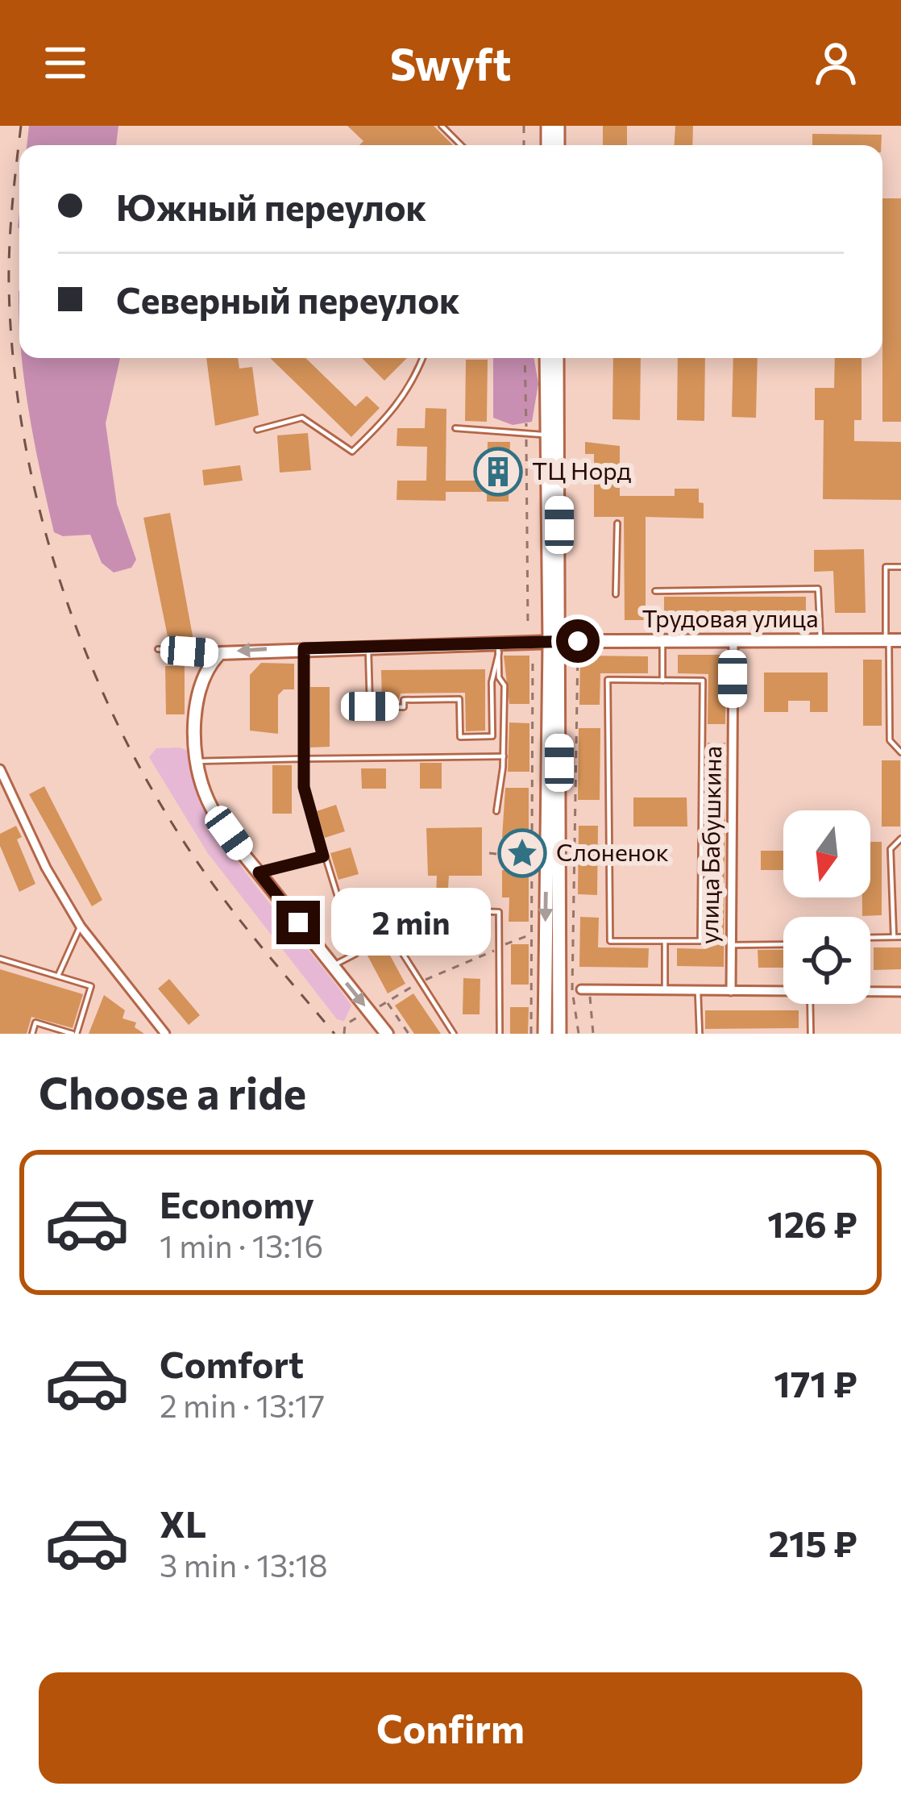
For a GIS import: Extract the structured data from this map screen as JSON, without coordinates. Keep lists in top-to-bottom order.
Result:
{
  "streets": {
    "main road": ["Трудовая улица"],
    "street": ["улица Бабушкина"]
  },
  "crossings": [
    ["Трудовая улица", "улица Бабушкина"]
  ],
  "places": {
    "building": ["ТЦ Норд"],
    "place": ["Слоненок"]
  },
  "north": "bottom",
  "page": {
    "header": "Swyft",
    "banner": ["Южный переулок", "Северный переулок"],
    "bubble": "2 min",
    "heading": "Choose a ride",
    "list": [
      {
        "name": "Economy",
        "note": "1 min · 13:16",
        "value": "126 ₽"
      },
      {
        "name": "Comfort",
        "note": "2 min · 13:17",
        "value": "171 ₽"
      },
      {
        "name": "XL",
        "note": "3 min · 13:18",
        "value": "215 ₽"
      }
    ],
    "buttons": "Confirm"
  }
}
